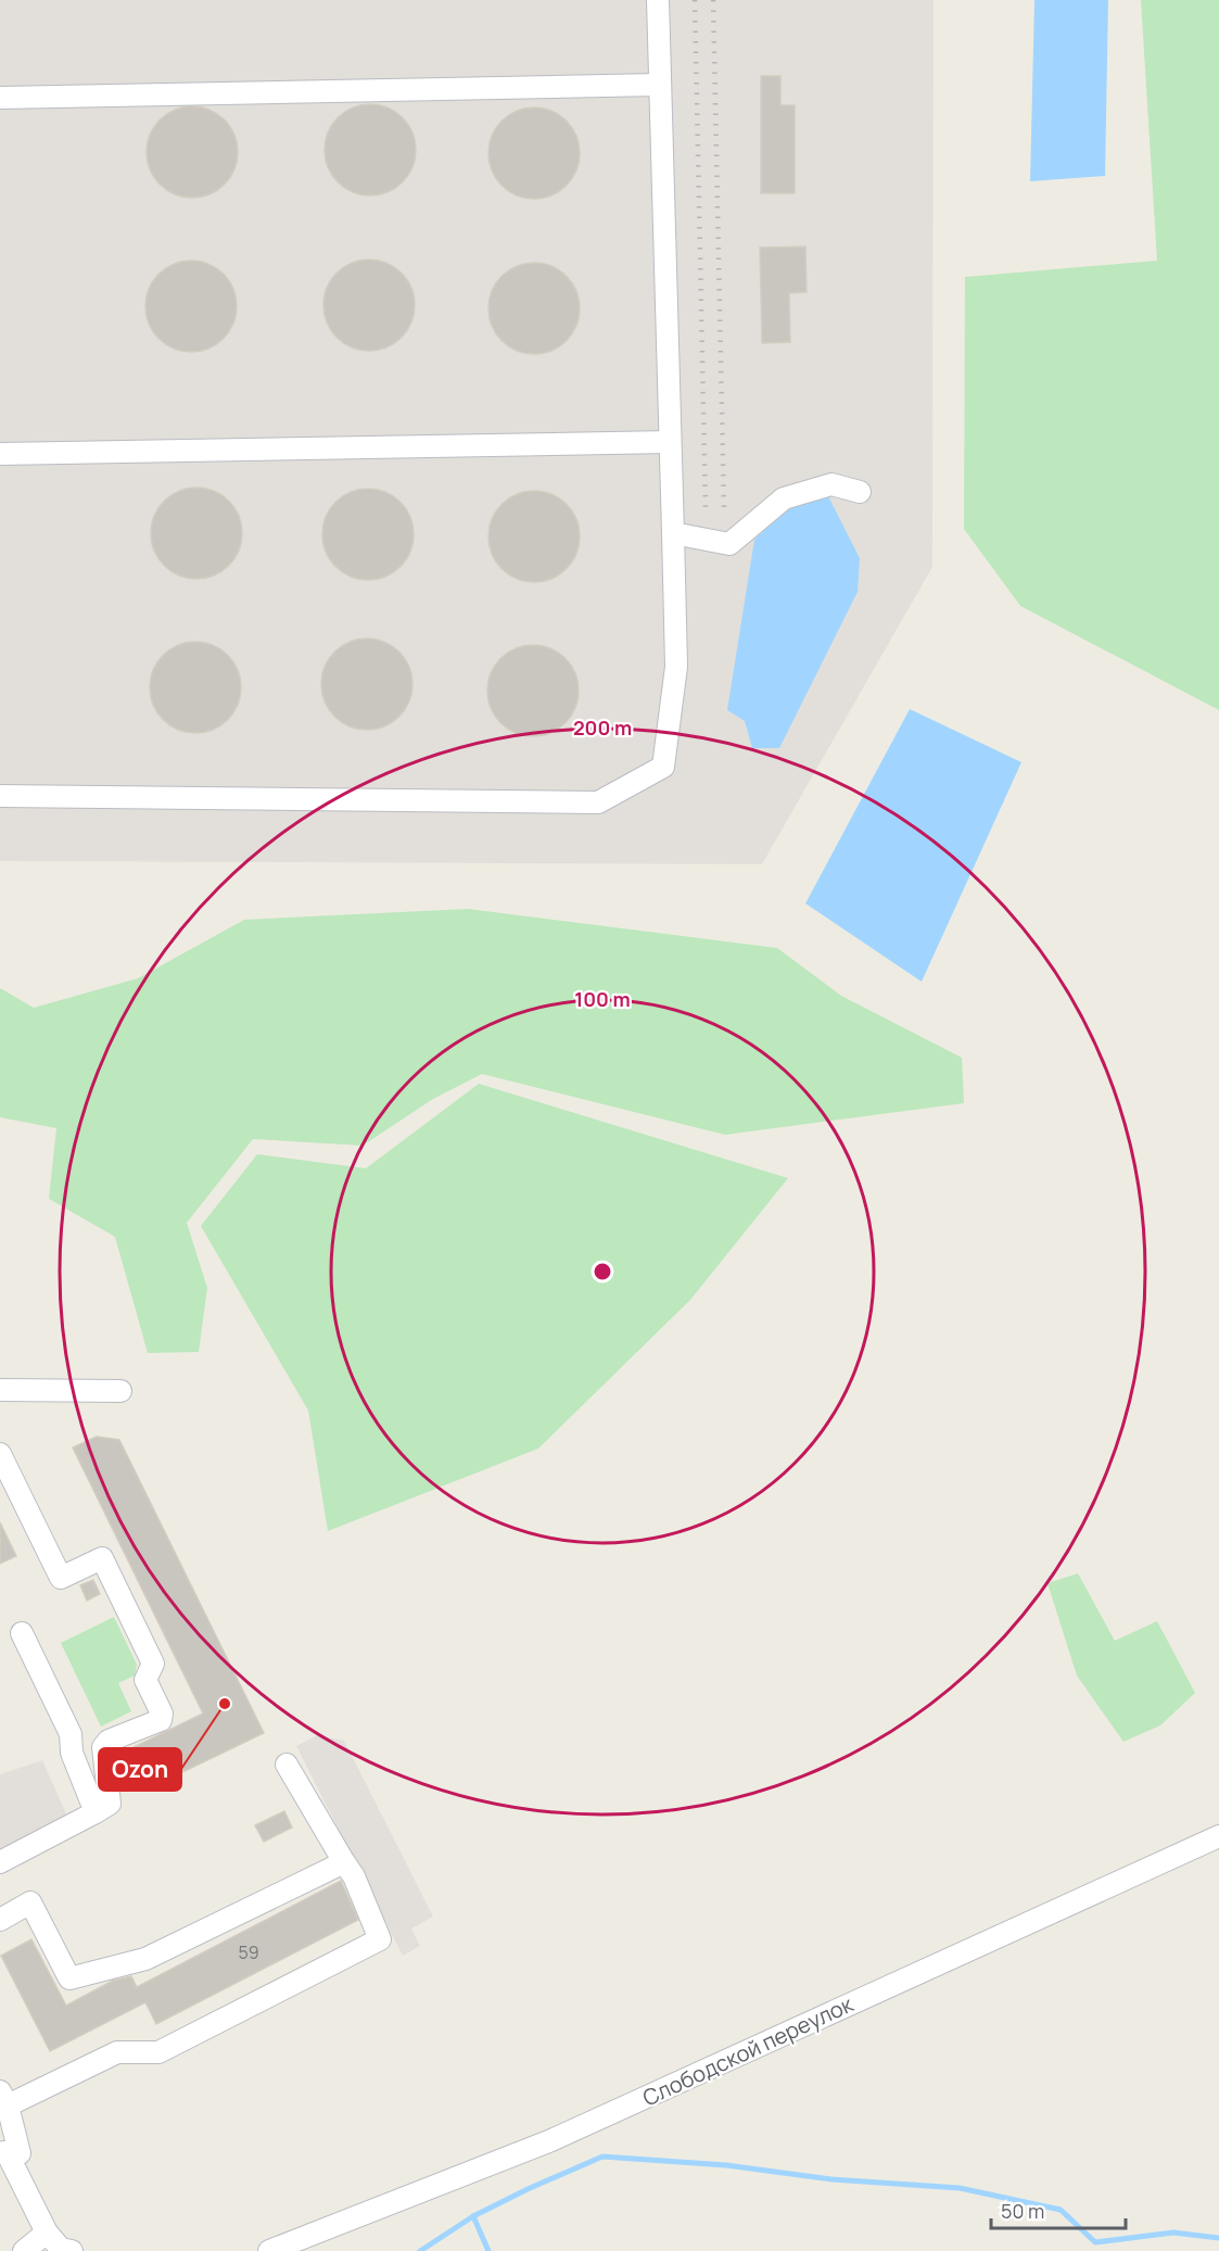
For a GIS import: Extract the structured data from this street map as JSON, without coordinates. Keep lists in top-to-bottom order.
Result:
{
  "streets": {
    "street": ["Слободской переулок"]
  },
  "places": ["Ozon"],
  "house_numbers": ["59"],
  "scale_bar": "50 m",
  "rings": ["200 m", "100 m"]
}
